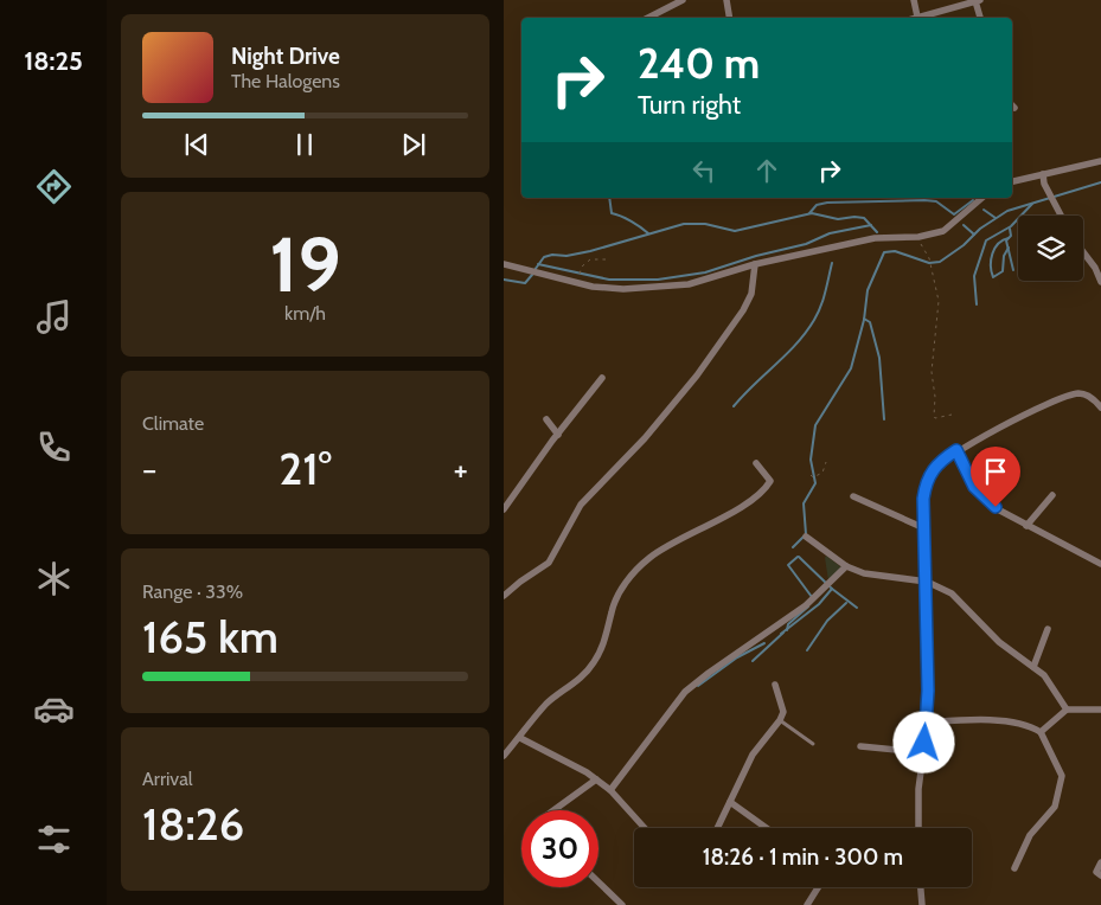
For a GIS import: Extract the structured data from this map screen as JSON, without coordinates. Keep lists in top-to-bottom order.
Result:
{
  "page": {
    "tabs": "18:25",
    "turn": ["240 m", "Turn right"],
    "song": ["Night Drive", "The Halogens"],
    "tile": [
      ["19", "km/h"],
      "Climate",
      ["Range · 33%", "165 km"],
      ["Arrival", "18:26"]
    ],
    "heat": ["−", "21°", "+"],
    "limit": "30",
    "trip": "18:26 · 1 min · 300 m"
  }
}
